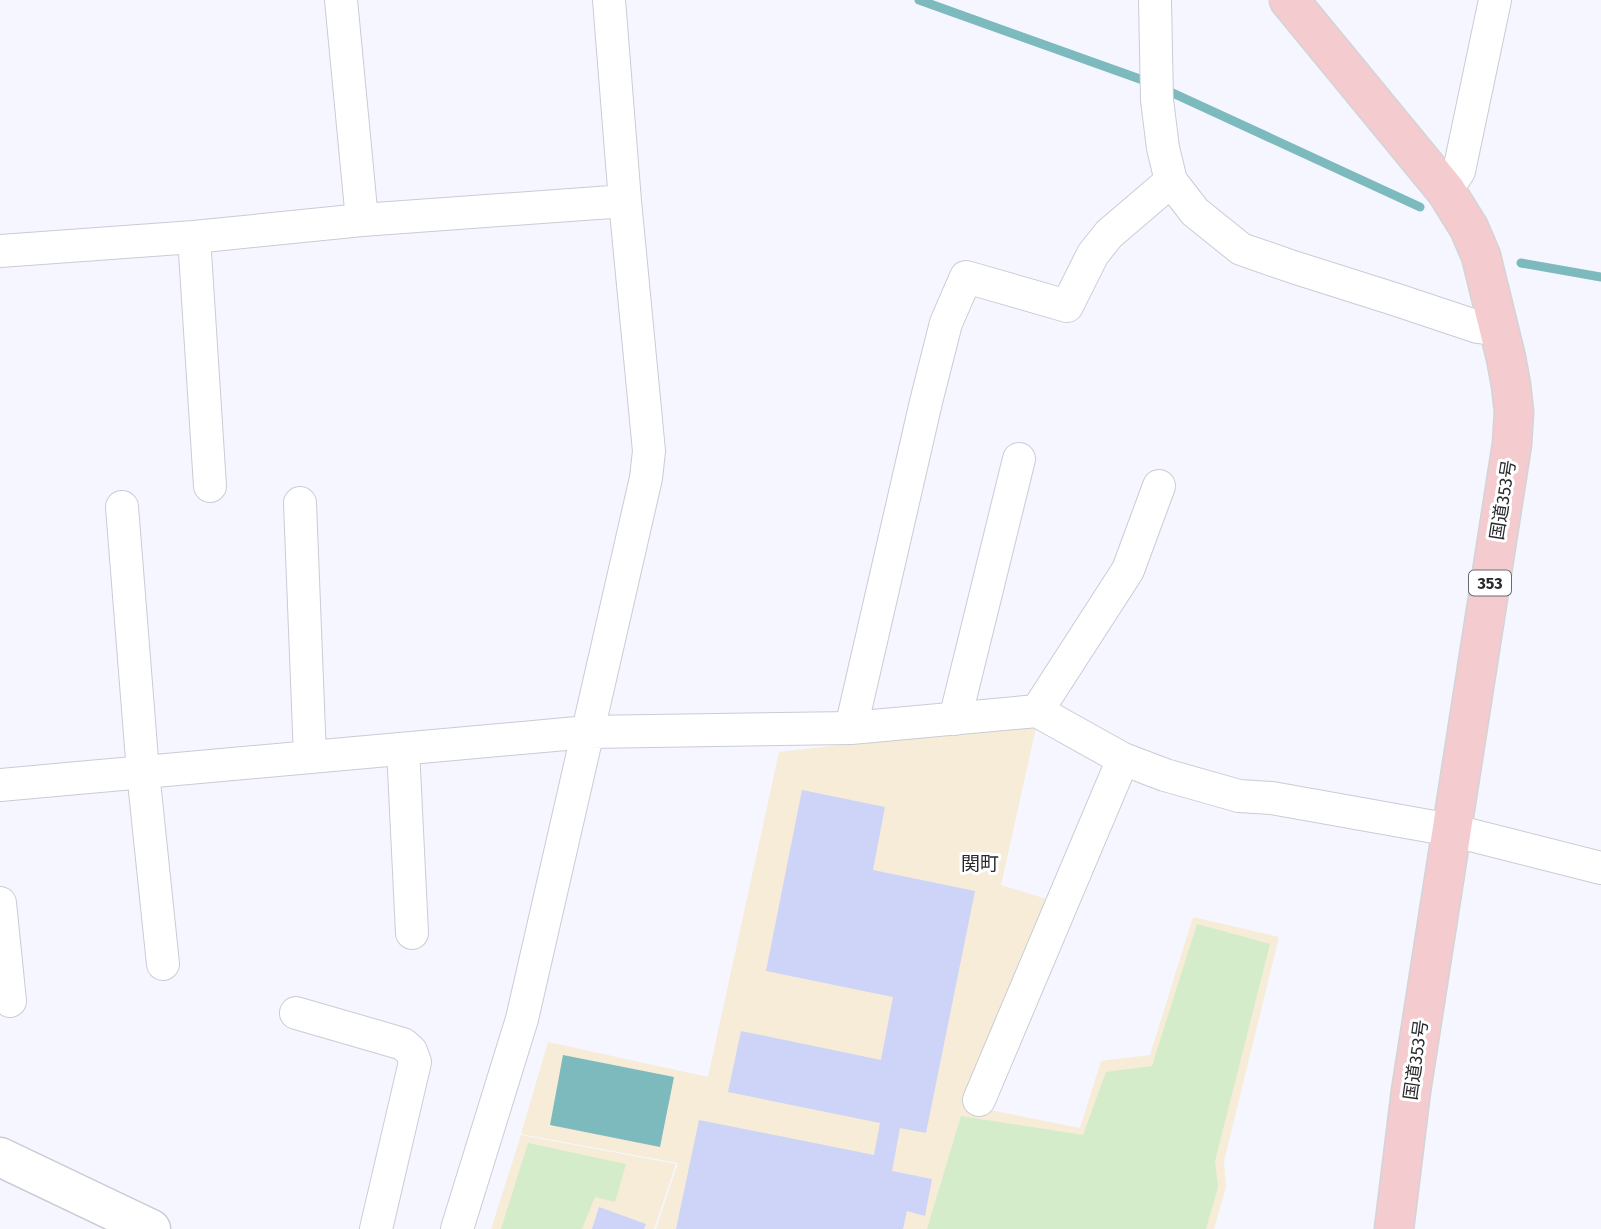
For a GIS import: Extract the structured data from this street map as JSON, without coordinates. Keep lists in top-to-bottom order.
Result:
{
  "streets": {
    "highway": ["国道353号", "353"]
  },
  "districts": ["関町"]
}
